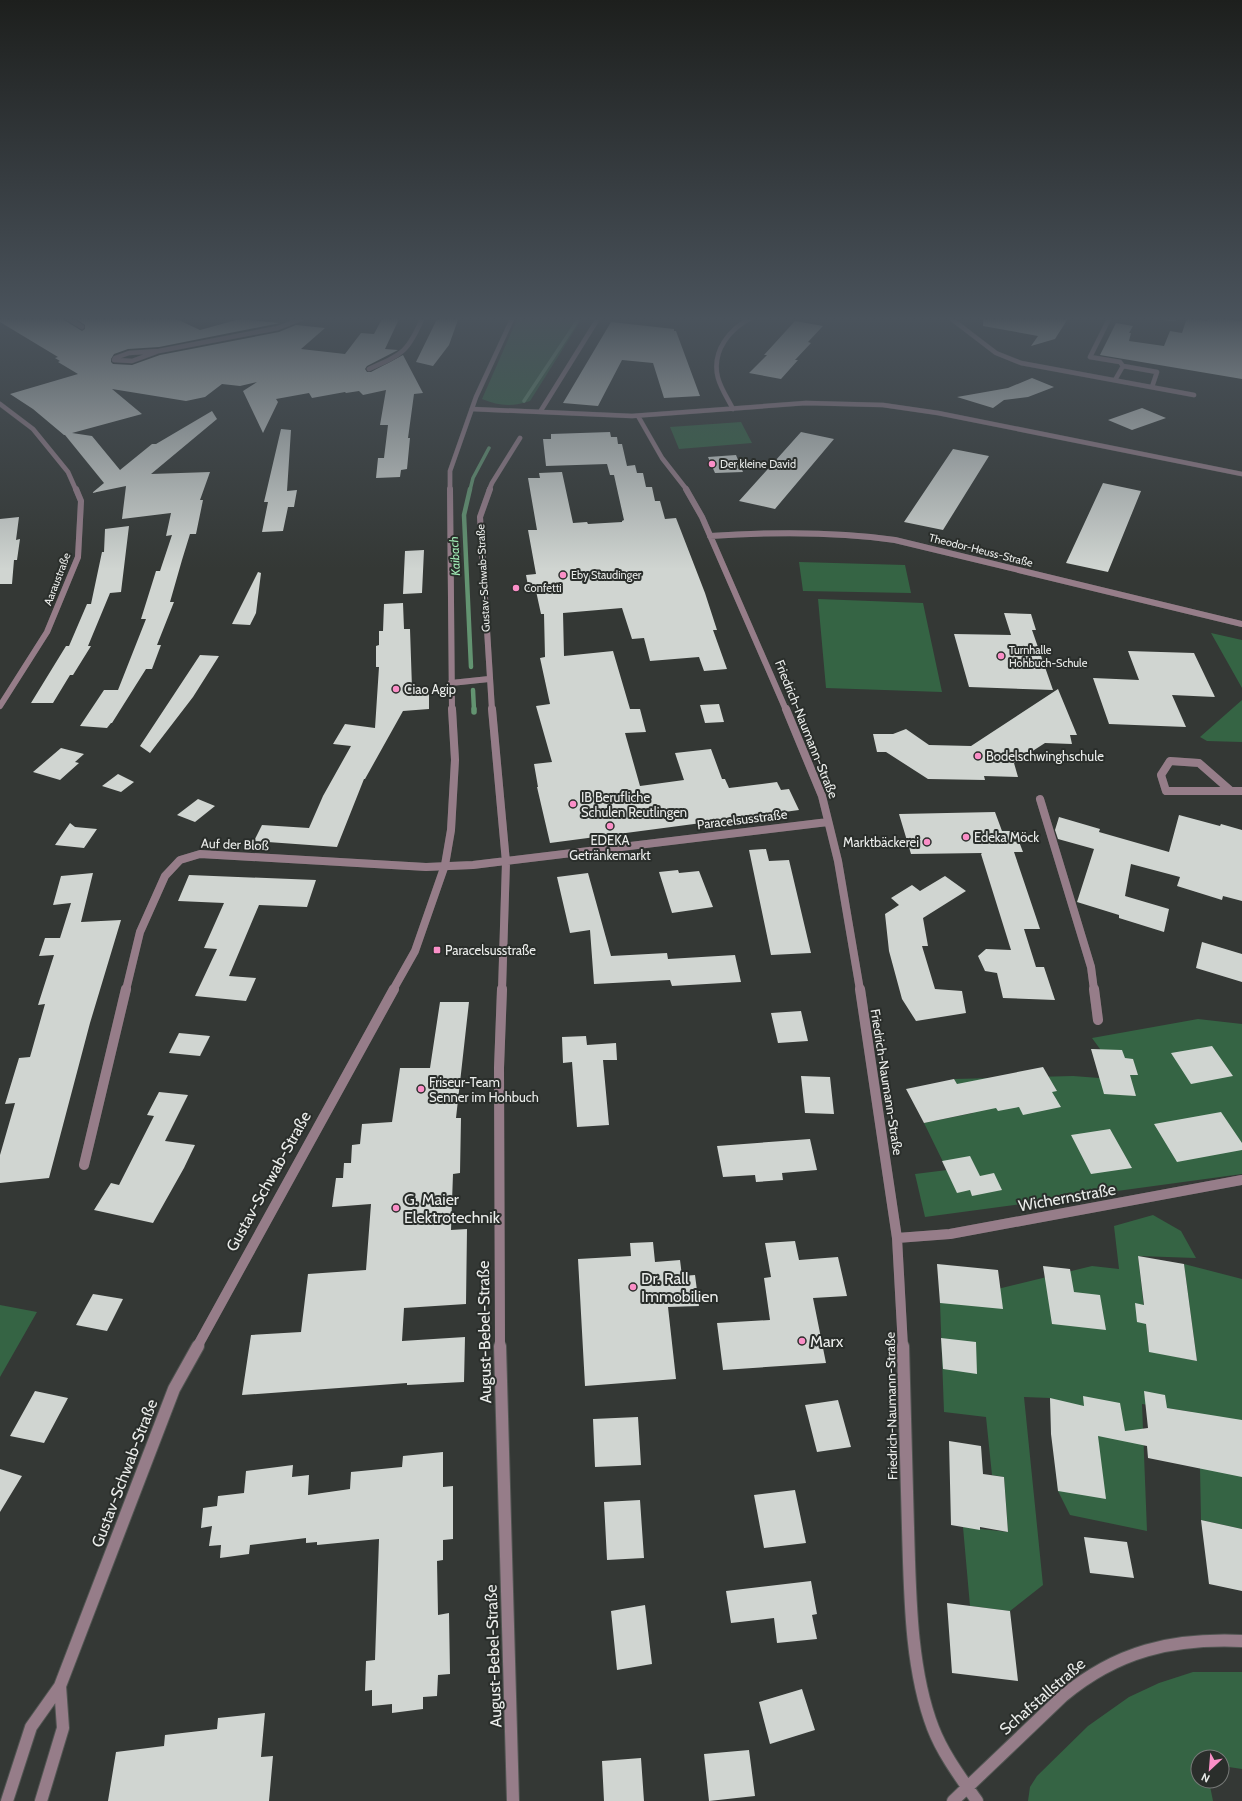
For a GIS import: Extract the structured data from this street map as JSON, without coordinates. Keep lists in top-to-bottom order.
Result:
{
  "streets": {
    "street": [
      "Theodor-Heuss-Straße",
      "Gustav-Schwab-Straße",
      "Aaraustraße",
      "Friedrich-Naumann-Straße",
      "Paracelsusstraße",
      "Auf der Bloß",
      "Wichernstraße",
      "August-Bebel-Straße",
      "Schafstallstraße"
    ]
  },
  "crossings": [
    ["Theodor-Heuss-Straße", "Friedrich-Naumann-Straße"],
    ["Gustav-Schwab-Straße", "Paracelsusstraße"],
    ["Gustav-Schwab-Straße", "Auf der Bloß"],
    ["Gustav-Schwab-Straße", "August-Bebel-Straße"],
    ["Friedrich-Naumann-Straße", "Paracelsusstraße"],
    ["Friedrich-Naumann-Straße", "Wichernstraße"],
    ["Friedrich-Naumann-Straße", "Schafstallstraße"],
    ["Paracelsusstraße", "Auf der Bloß"],
    ["Paracelsusstraße", "August-Bebel-Straße"]
  ],
  "water": ["Kaibach"],
  "places": {
    "other": [
      "Der kleine David",
      "Eby Staudinger",
      "Confetti",
      "Turnhalle Hohbuch-Schule",
      "Ciao Agip",
      "Bodelschwinghschule",
      "IB Berufliche Schulen Reutlingen",
      "EDEKA Getränkemarkt",
      "Edeka Möck",
      "Marktbäckerei",
      "Friseur-Team Senner im Hohbuch",
      "G. Maier Elektrotechnik",
      "Dr. Rall Immobilien",
      "Marx"
    ],
    "transit": ["Paracelsusstraße"]
  },
  "north": "bottom left"
}
